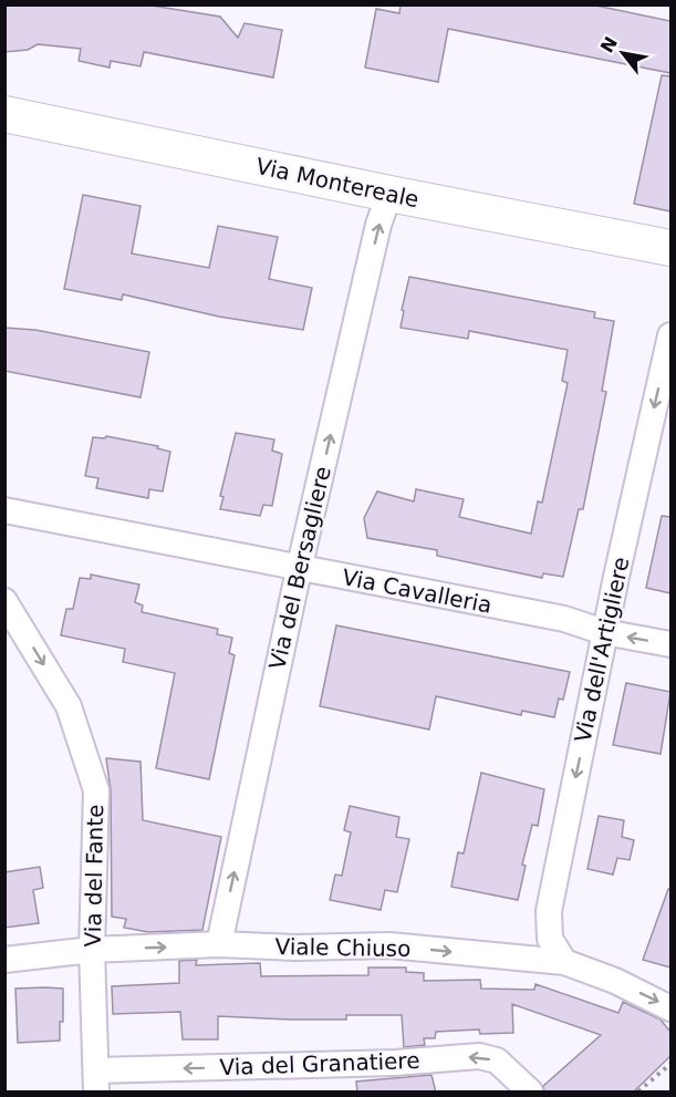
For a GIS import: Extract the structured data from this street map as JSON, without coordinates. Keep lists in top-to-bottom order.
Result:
{
  "streets": {
    "main road": ["Via Montereale"],
    "street": [
      "Via del Bersagliere",
      "Via Cavalleria",
      "Via dell'Artigliere",
      "Via del Fante",
      "Viale Chiuso",
      "Via del Granatiere"
    ]
  },
  "crossings": [
    ["Via Montereale", "Via del Bersagliere"],
    ["Via del Bersagliere", "Via Cavalleria"],
    ["Via del Bersagliere", "Viale Chiuso"],
    ["Via Cavalleria", "Via dell'Artigliere"],
    ["Via dell'Artigliere", "Viale Chiuso"],
    ["Via del Fante", "Viale Chiuso"],
    ["Via del Fante", "Via del Granatiere"]
  ],
  "one_way": [
    "Via del Bersagliere",
    "Via dell'Artigliere",
    "Via del Fante",
    "Viale Chiuso",
    "Via del Granatiere"
  ],
  "north": "top left"
}
